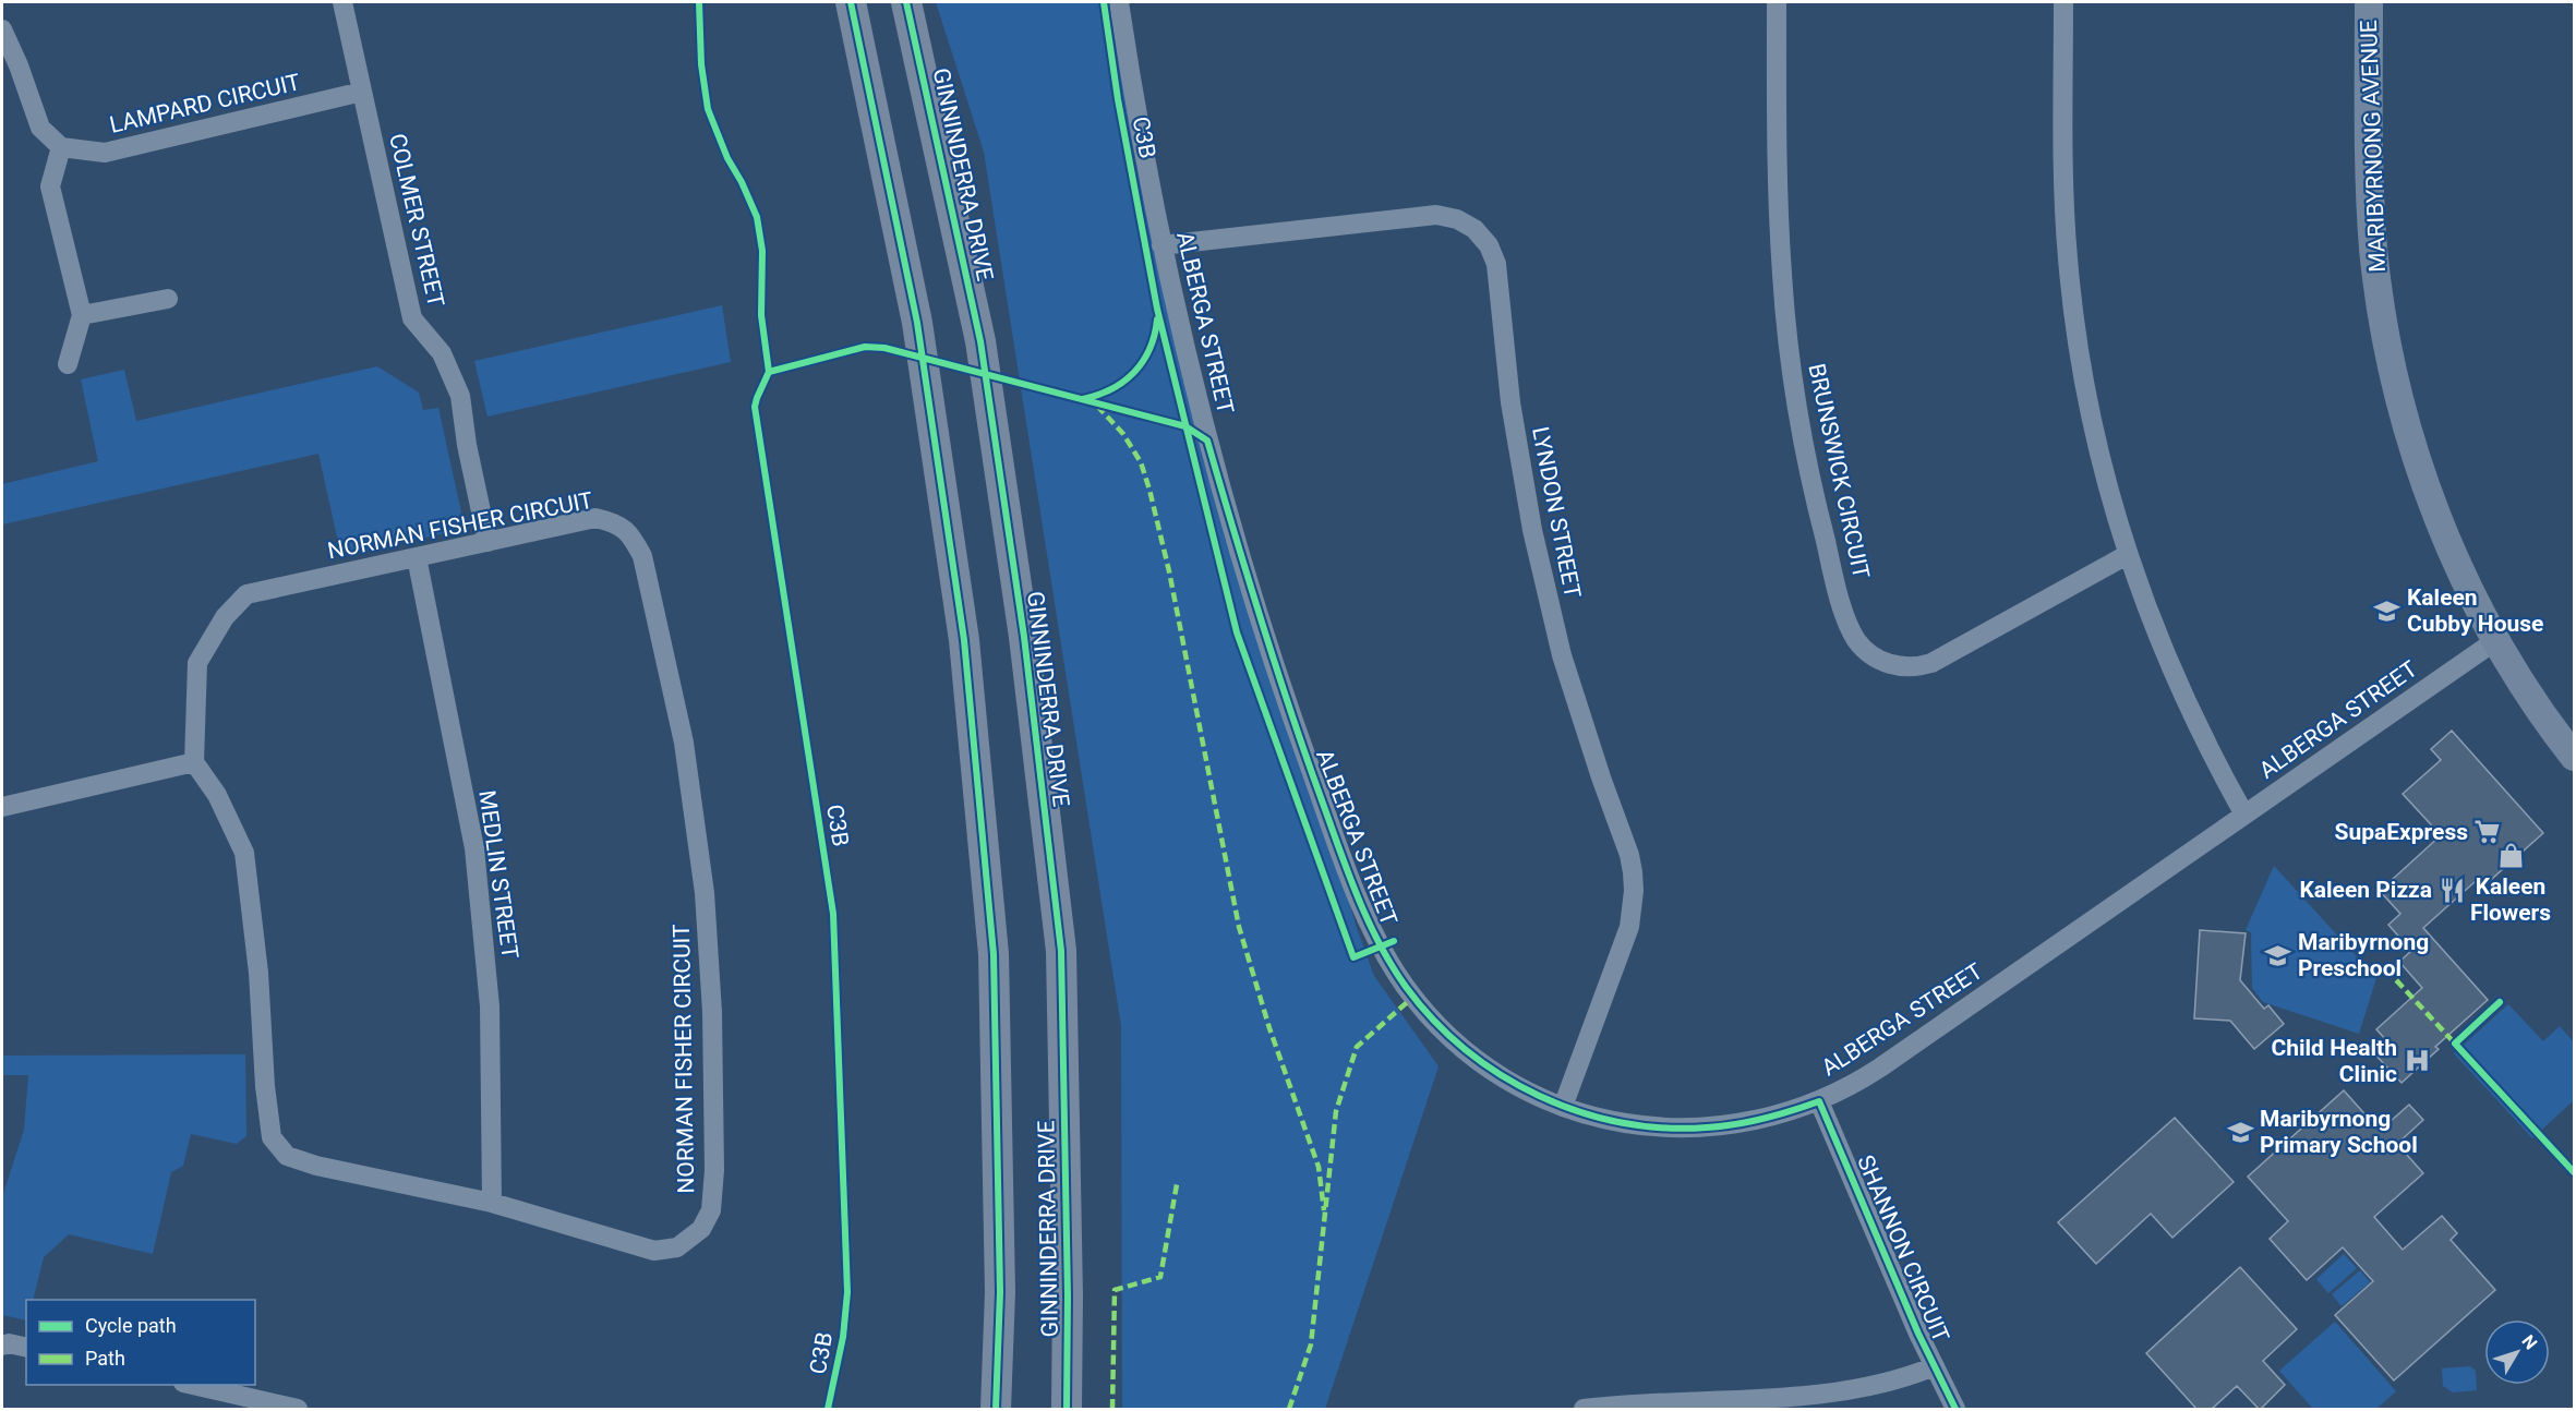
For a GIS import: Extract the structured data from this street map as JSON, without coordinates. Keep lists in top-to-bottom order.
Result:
{
  "streets": {
    "main road": ["GINNINDERRA DRIVE"],
    "street": [
      "LAMPARD CIRCUIT",
      "MARIBYRNONG AVENUE",
      "COLMER STREET",
      "ALBERGA STREET",
      "BRUNSWICK CIRCUIT",
      "LYNDON STREET",
      "NORMAN FISHER CIRCUIT",
      "MEDLIN STREET",
      "SHANNON CIRCUIT"
    ],
    "cycle path": ["C3B"]
  },
  "crossings": [
    ["LAMPARD CIRCUIT", "COLMER STREET"],
    ["MARIBYRNONG AVENUE", "ALBERGA STREET"],
    ["COLMER STREET", "NORMAN FISHER CIRCUIT"],
    ["ALBERGA STREET", "LYNDON STREET"],
    ["ALBERGA STREET", "SHANNON CIRCUIT"],
    ["NORMAN FISHER CIRCUIT", "MEDLIN STREET"]
  ],
  "places": {
    "school or university": ["Kaleen Cubby House", "Maribyrnong Preschool", "Maribyrnong Primary School"],
    "supermarket": ["SupaExpress"],
    "shop": ["Kaleen Flowers"],
    "restaurant": ["Kaleen Pizza"],
    "hospital": ["Child Health Clinic"]
  },
  "legend": ["Cycle path", "Path"],
  "north": "top right"
}
